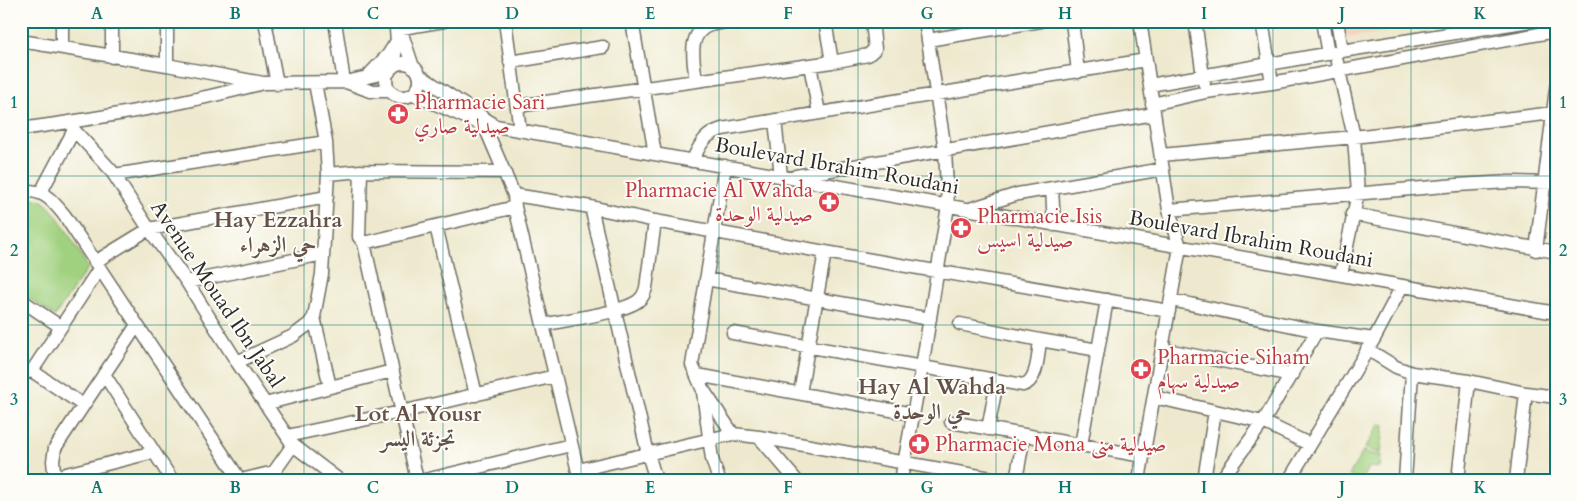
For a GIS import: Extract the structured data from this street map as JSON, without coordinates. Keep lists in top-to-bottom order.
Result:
{
  "streets": {
    "street": ["Boulevard Ibrahim Roudani", "Avenue Mouad Ibn Jabal"]
  },
  "districts": ["Hay Ezzahra حي الزهراء", "Hay Al Wahda حي الوحدة", "Lot Al Yousr تجزئة اليسر"],
  "places": {
    "pharmacy": [
      "Pharmacie Sari صيدلية صاري",
      "Pharmacie Al Wahda صيدلية الوحدة",
      "Pharmacie Isis صيدلية اسيس",
      "Pharmacie Siham صيدلية سهام",
      "Pharmacie Mona صيدلية منى"
    ]
  },
  "grid": {
    "columns": [
      "A",
      "B",
      "C",
      "D",
      "E",
      "F",
      "G",
      "H",
      "I",
      "J",
      "K"
    ],
    "rows": ["1", "2", "3"]
  }
}
